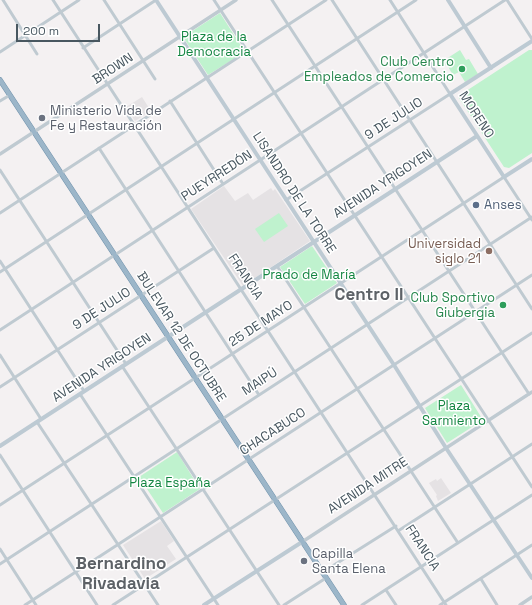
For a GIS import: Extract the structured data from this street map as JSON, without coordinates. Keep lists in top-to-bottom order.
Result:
{
  "streets": {
    "highway": ["BULEVAR 12 DE OCTUBRE"],
    "main road": [
      "MORENO",
      "9 DE JULIO",
      "AVENIDA YRIGOYEN",
      "LISANDRO DE LA TORRE",
      "25 DE MAYO"
    ],
    "street": [
      "BROWN",
      "PUEYRREDÓN",
      "FRANCIA",
      "MAIPÚ",
      "CHACABUCO",
      "AVENIDA MITRE"
    ]
  },
  "crossings": [
    ["BROWN", "LISANDRO DE LA TORRE"],
    ["BROWN", "FRANCIA"],
    ["BROWN", "BULEVAR 12 DE OCTUBRE"],
    ["MORENO", "9 DE JULIO"],
    ["MORENO", "PUEYRREDÓN"],
    ["MORENO", "AVENIDA YRIGOYEN"],
    ["MORENO", "25 DE MAYO"],
    ["MORENO", "MAIPÚ"],
    ["9 DE JULIO", "LISANDRO DE LA TORRE"],
    ["9 DE JULIO", "FRANCIA"],
    ["9 DE JULIO", "BULEVAR 12 DE OCTUBRE"],
    ["PUEYRREDÓN", "LISANDRO DE LA TORRE"],
    ["PUEYRREDÓN", "FRANCIA"],
    ["PUEYRREDÓN", "BULEVAR 12 DE OCTUBRE"],
    ["AVENIDA YRIGOYEN", "LISANDRO DE LA TORRE"],
    ["AVENIDA YRIGOYEN", "FRANCIA"],
    ["AVENIDA YRIGOYEN", "BULEVAR 12 DE OCTUBRE"],
    ["LISANDRO DE LA TORRE", "25 DE MAYO"],
    ["LISANDRO DE LA TORRE", "MAIPÚ"],
    ["LISANDRO DE LA TORRE", "CHACABUCO"],
    ["LISANDRO DE LA TORRE", "AVENIDA MITRE"],
    ["FRANCIA", "25 DE MAYO"],
    ["FRANCIA", "MAIPÚ"],
    ["FRANCIA", "CHACABUCO"],
    ["FRANCIA", "AVENIDA MITRE"],
    ["25 DE MAYO", "BULEVAR 12 DE OCTUBRE"],
    ["BULEVAR 12 DE OCTUBRE", "MAIPÚ"],
    ["BULEVAR 12 DE OCTUBRE", "CHACABUCO"],
    ["BULEVAR 12 DE OCTUBRE", "AVENIDA MITRE"]
  ],
  "districts": ["Centro II", "Bernardino Rivadavia"],
  "parks": [
    "Plaza de la Democracia",
    "Prado de María",
    "Plaza Sarmiento",
    "Plaza España"
  ],
  "places": [
    "Club Centro Empleados de Comercio",
    "Ministerio Vida de Fe y Restauración",
    "Anses",
    "Universidad siglo 21",
    "Club Sportivo Giubergia",
    "Capilla Santa Elena"
  ],
  "scale_bar": "200 m"
}
